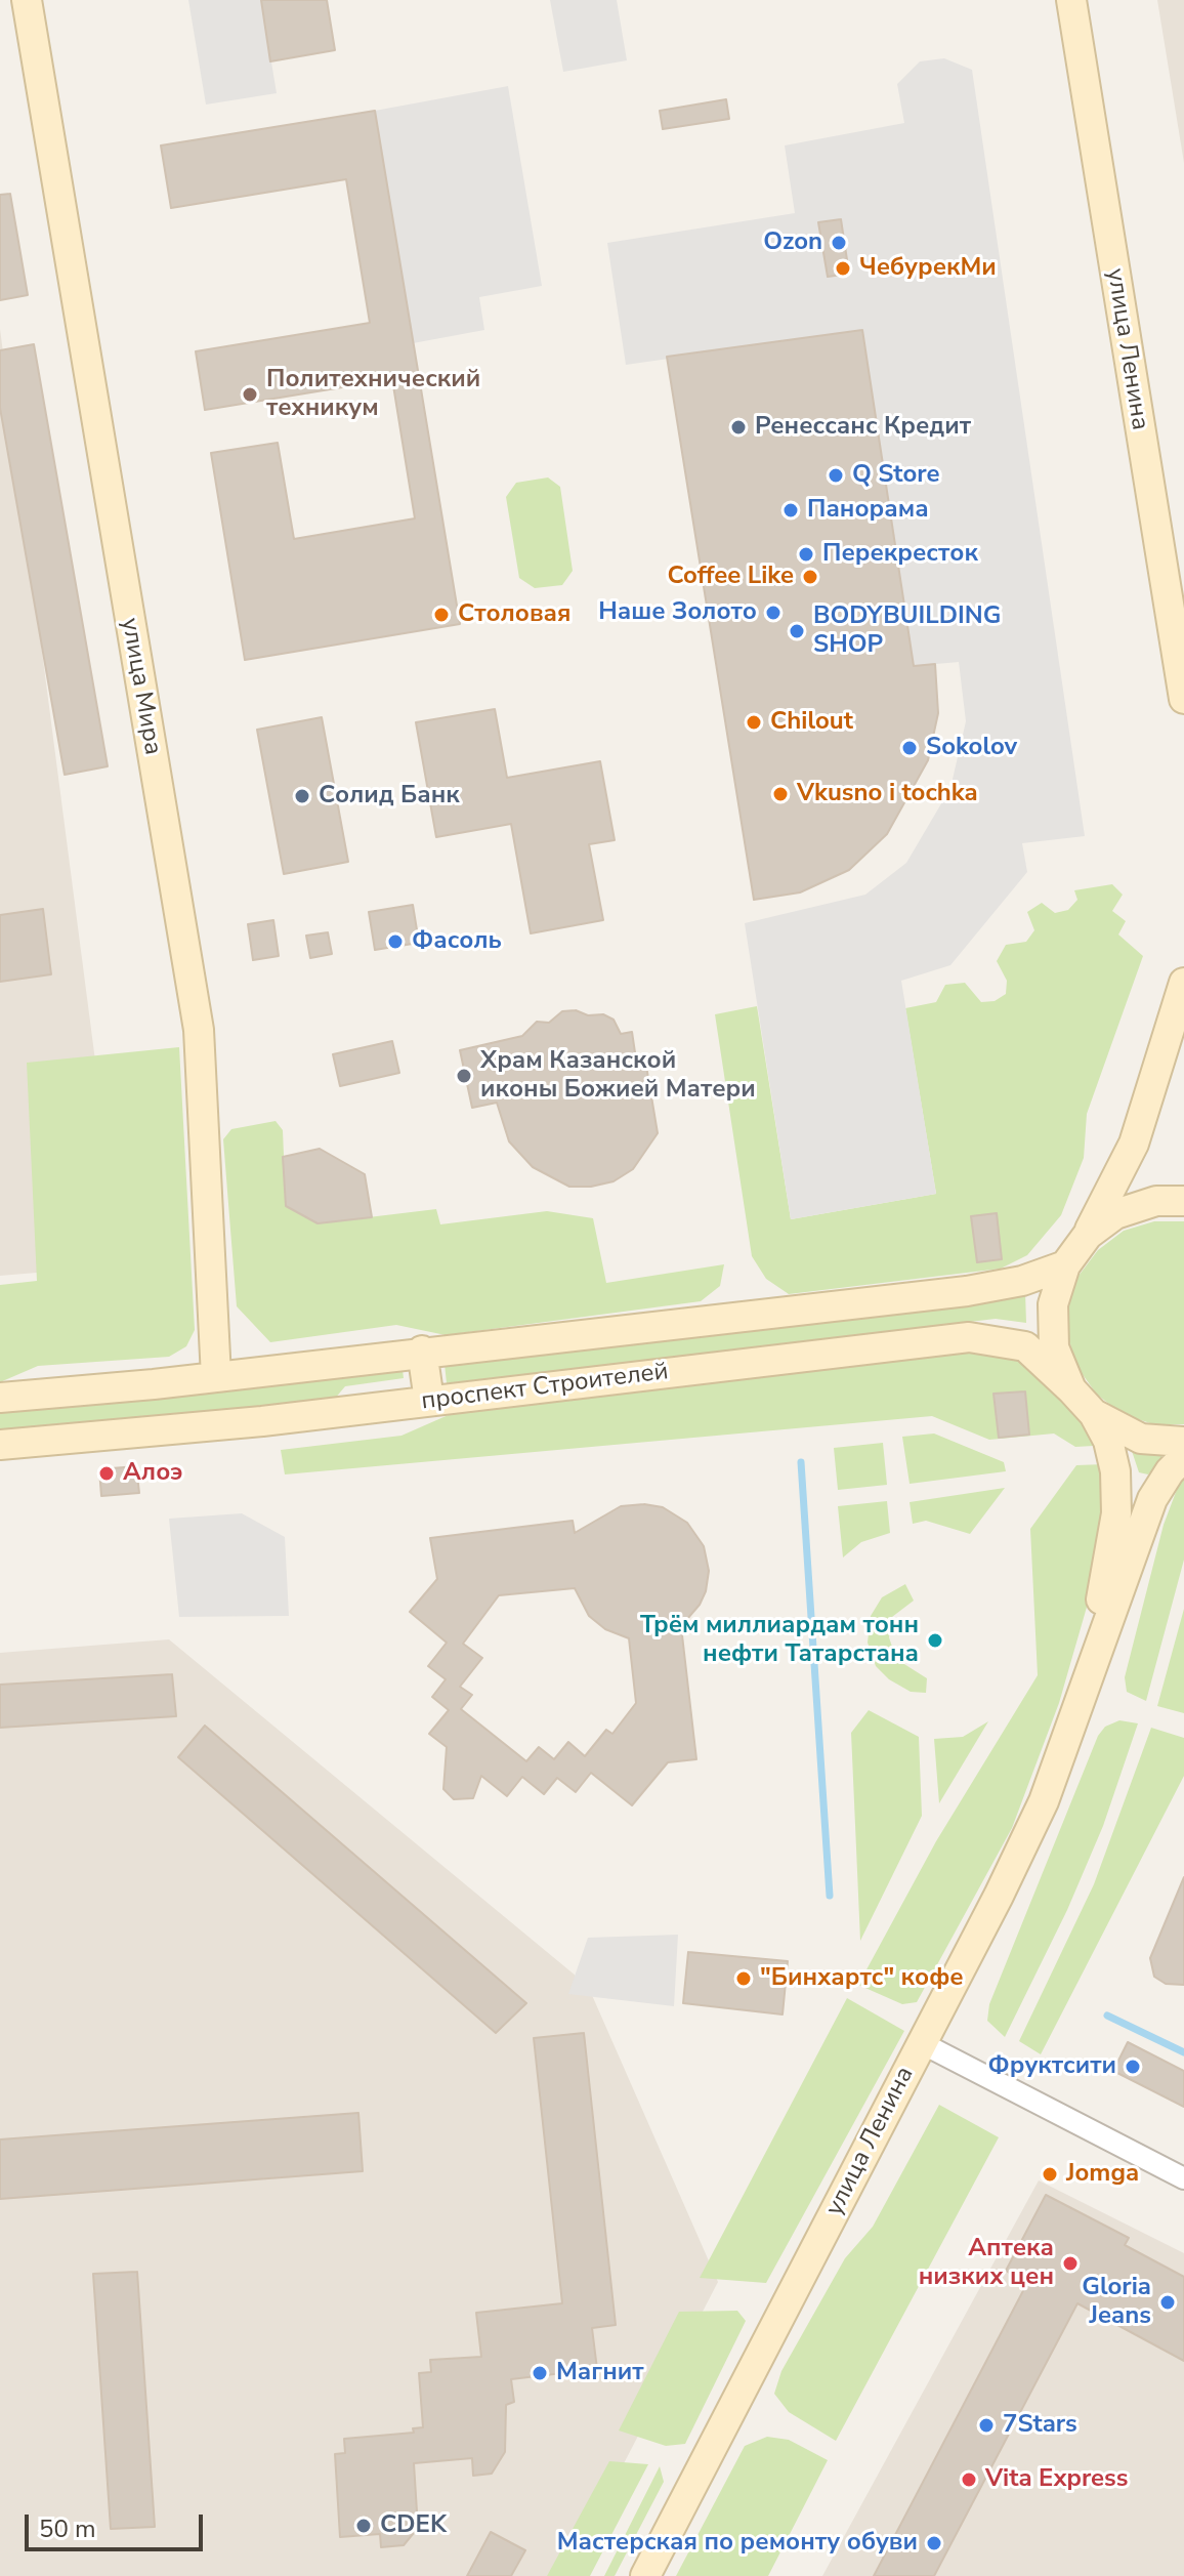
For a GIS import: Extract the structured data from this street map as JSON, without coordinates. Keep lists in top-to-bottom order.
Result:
{
  "streets": {
    "street": ["улица Ленина", "улица Мира", "проспект Строителей"]
  },
  "crossings": [
    ["улица Мира", "проспект Строителей"]
  ],
  "places": [
    "Ozon",
    "ЧебурекМи",
    "Политехнический техникум",
    "Ренессанс Кредит",
    "Q Store",
    "Панорама",
    "Перекресток",
    "Coffee Like",
    "Наше Золото",
    "Столовая",
    "BODYBUILDING SHOP",
    "Chilout",
    "Sokolov",
    "Vkusno i tochka",
    "Солид Банк",
    "Фасоль",
    "Храм Казанской иконы Божией Матери",
    "Алоэ",
    "Трём миллиардам тонн нефти Татарстана",
    "\"Бинхартс\" кофе",
    "Фруктсити",
    "Jomga",
    "Аптека низких цен",
    "Gloria Jeans",
    "Магнит",
    "7Stars",
    "Vita Express",
    "CDEK",
    "Мастерская по ремонту обуви"
  ],
  "scale_bar": "50 m"
}
